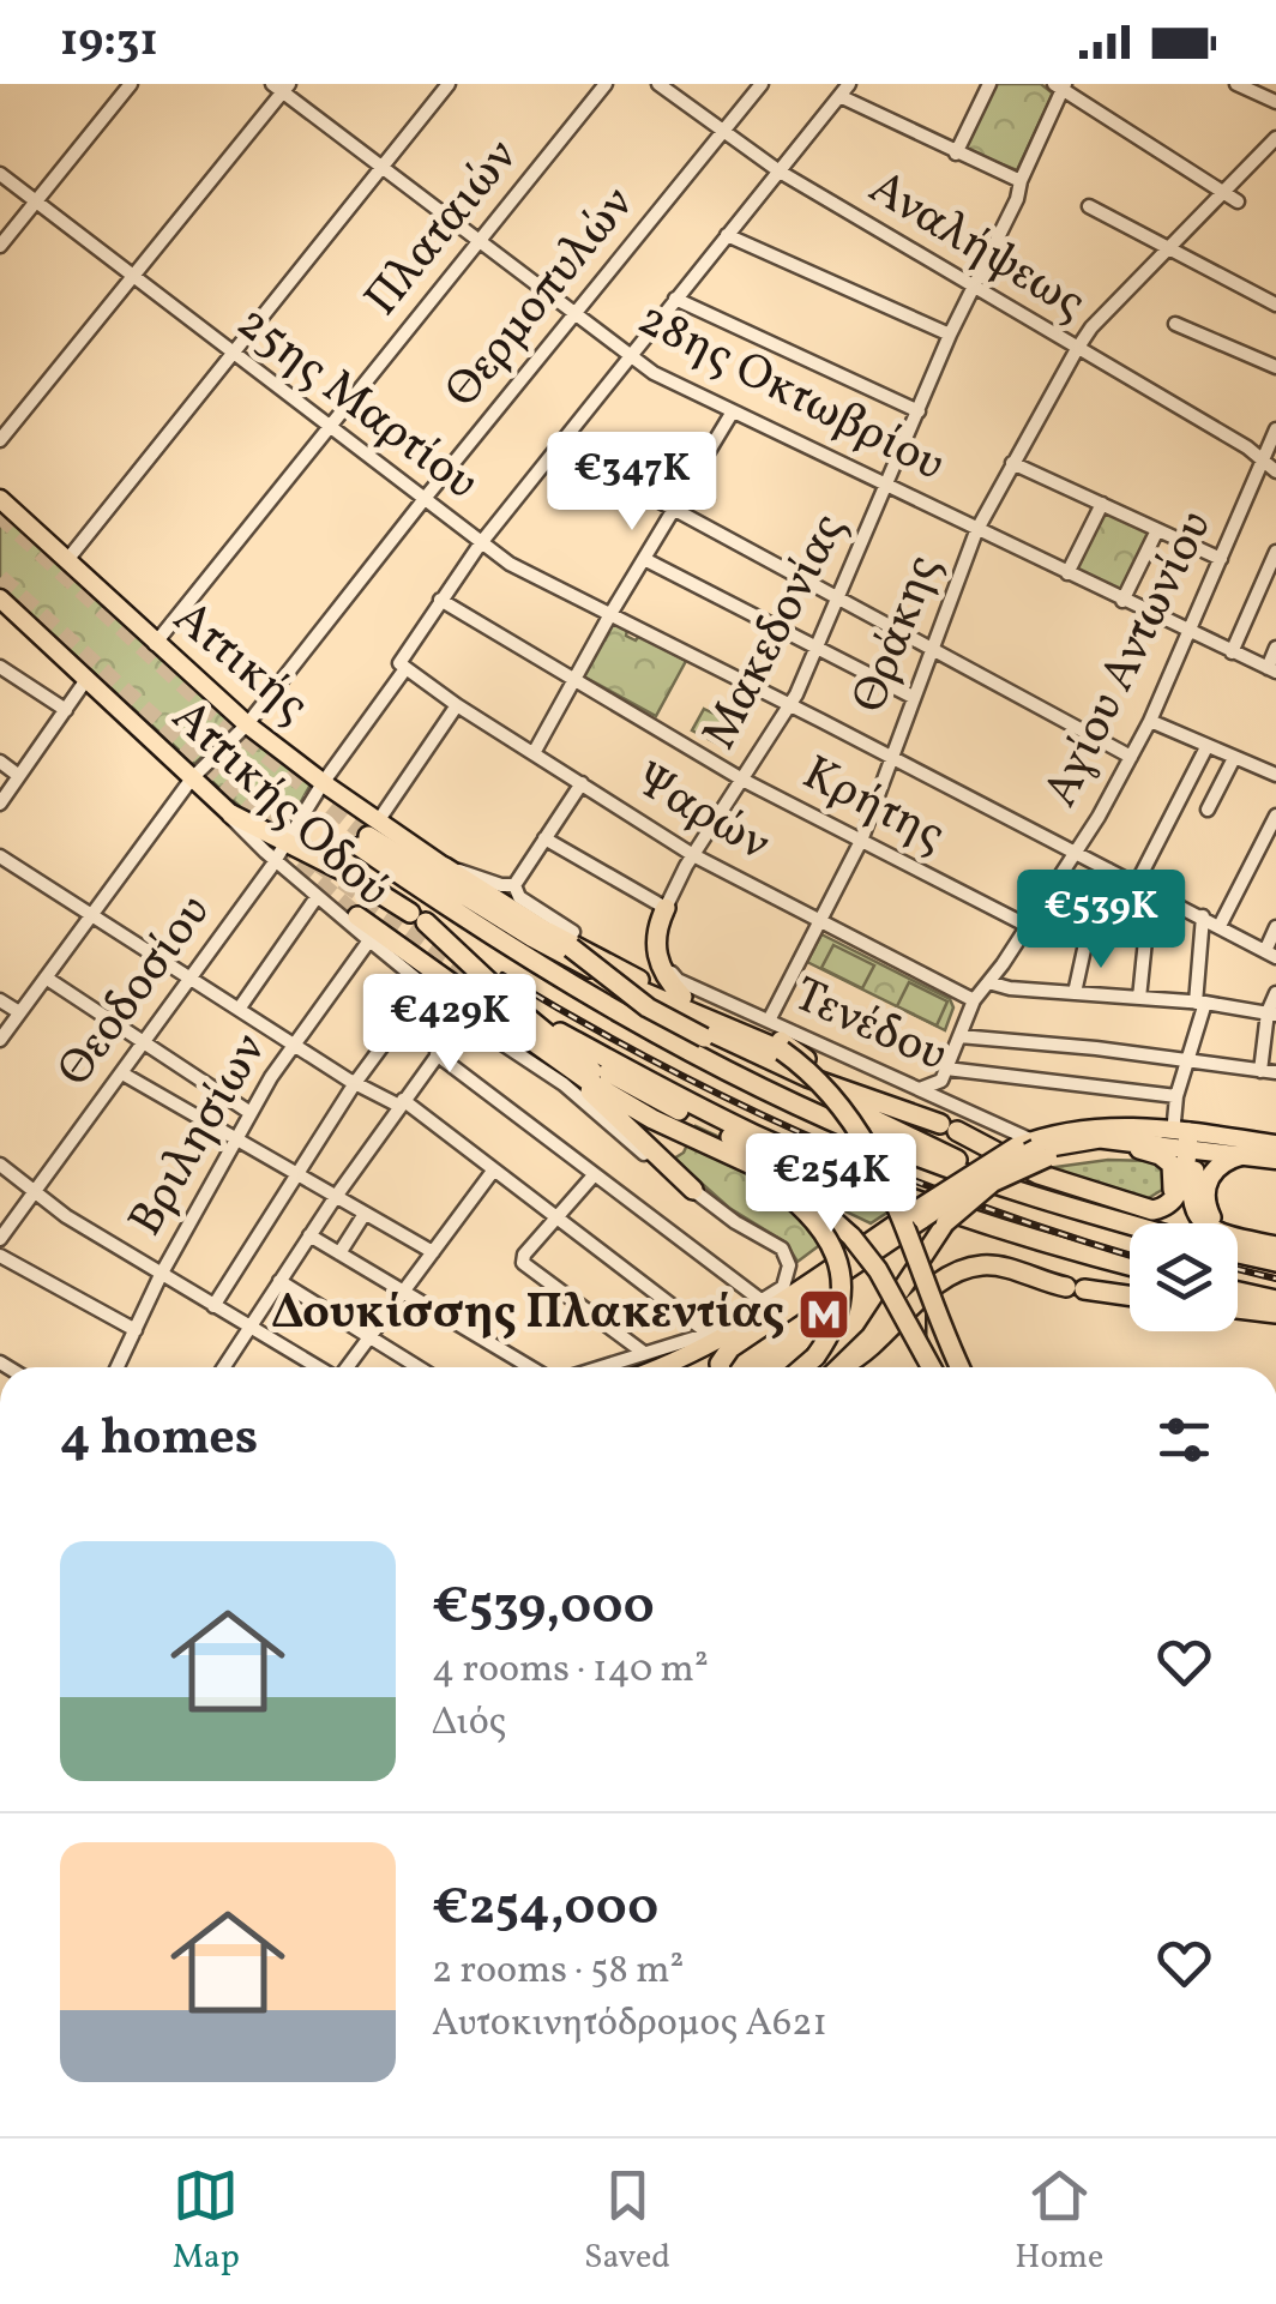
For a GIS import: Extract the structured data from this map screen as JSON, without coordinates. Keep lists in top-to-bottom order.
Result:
{
  "streets": {
    "main road": ["Αττικής", "Αττικής Οδού"],
    "street": [
      "Πλαταιών",
      "Αναλήψεως",
      "Θερμοπυλών",
      "28ης Οκτωβρίου",
      "25ης Μαρτίου",
      "Μακεδονίας",
      "Θράκης",
      "Αγίου Αντωνίου",
      "Κρήτης",
      "Ψαρών",
      "Θεοδοσίου",
      "Τενέδου",
      "Βριλησίων"
    ]
  },
  "crossings": [
    ["Πλαταιών", "28ης Οκτωβρίου"],
    ["Πλαταιών", "25ης Μαρτίου"],
    ["Πλαταιών", "Αττικής"],
    ["Αναλήψεως", "Θερμοπυλών"],
    ["Αναλήψεως", "Μακεδονίας"],
    ["Αναλήψεως", "Θράκης"],
    ["Αναλήψεως", "Αγίου Αντωνίου"],
    ["Αναλήψεως", "Θεοδοσίου"],
    ["Θερμοπυλών", "28ης Οκτωβρίου"],
    ["Θερμοπυλών", "25ης Μαρτίου"],
    ["Θερμοπυλών", "Αττικής"],
    ["Θερμοπυλών", "Αττικής Οδού"],
    ["28ης Οκτωβρίου", "Μακεδονίας"],
    ["28ης Οκτωβρίου", "Θράκης"],
    ["28ης Οκτωβρίου", "Αγίου Αντωνίου"],
    ["28ης Οκτωβρίου", "Θεοδοσίου"],
    ["25ης Μαρτίου", "Μακεδονίας"],
    ["25ης Μαρτίου", "Θράκης"],
    ["25ης Μαρτίου", "Αγίου Αντωνίου"],
    ["25ης Μαρτίου", "Θεοδοσίου"],
    ["Μακεδονίας", "Κρήτης"],
    ["Μακεδονίας", "Ψαρών"],
    ["Μακεδονίας", "Τενέδου"],
    ["Θράκης", "Κρήτης"],
    ["Θράκης", "Ψαρών"],
    ["Θράκης", "Τενέδου"],
    ["Αγίου Αντωνίου", "Κρήτης"],
    ["Αγίου Αντωνίου", "Ψαρών"],
    ["Αττικής", "Θεοδοσίου"],
    ["Αττικής Οδού", "Θεοδοσίου"],
    ["Αττικής Οδού", "Βριλησίων"],
    ["Κρήτης", "Θεοδοσίου"],
    ["Ψαρών", "Θεοδοσίου"]
  ],
  "places": {
    "metro station": ["Δουκίσσης Πλακεντίας"]
  },
  "page": {
    "status": "19:31",
    "price": [
      "€347K",
      "€539K",
      "€429K",
      "€254K"
    ],
    "heading": "4 homes",
    "list": [
      {
        "name": "€539,000",
        "note": "4 rooms · 140 m² · Διός"
      },
      {
        "name": "€254,000",
        "note": "2 rooms · 58 m² · Αυτοκινητόδρομος Α621"
      }
    ],
    "tabs": ["Map", "Saved", "Home"]
  }
}
